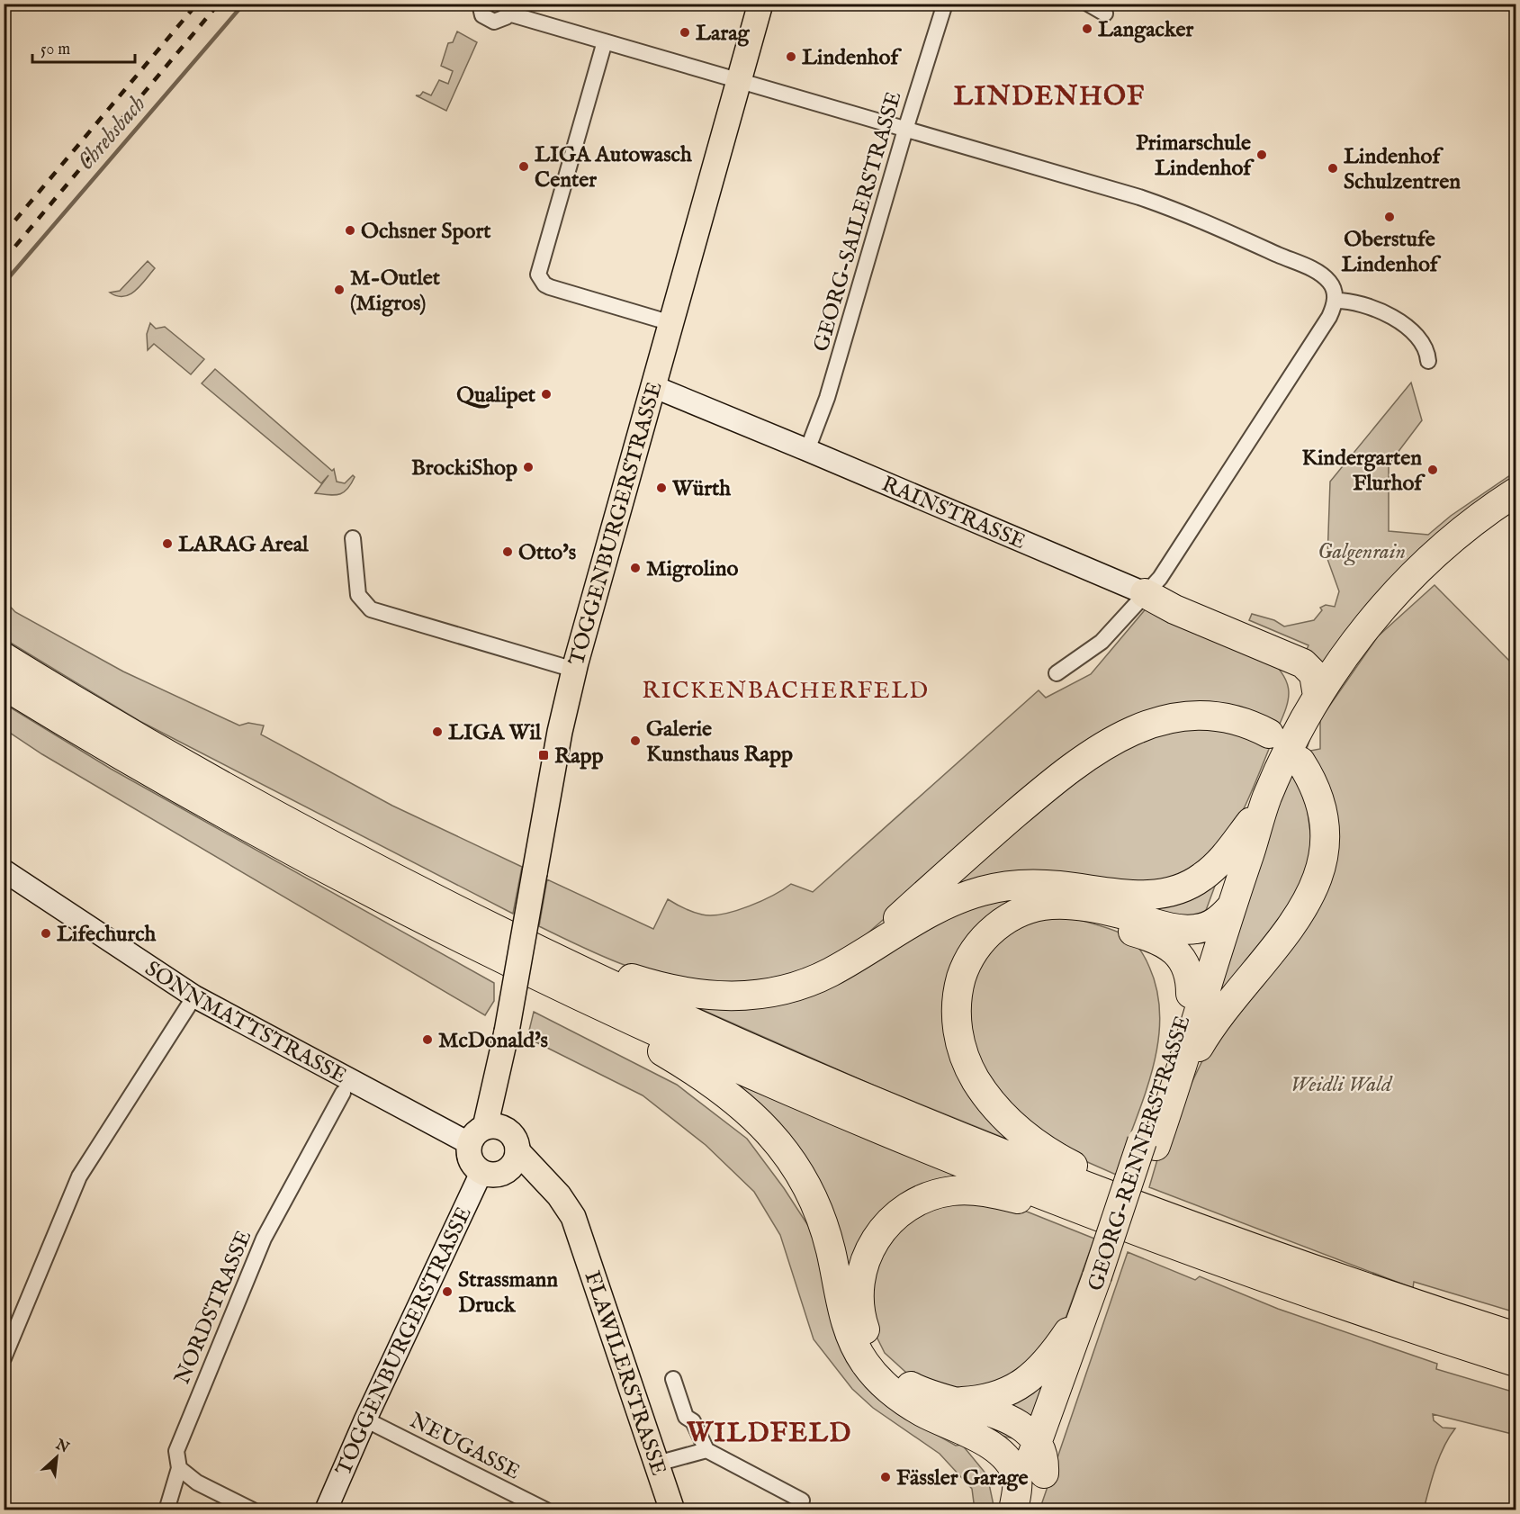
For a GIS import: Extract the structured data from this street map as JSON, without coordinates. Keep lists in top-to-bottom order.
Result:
{
  "streets": {
    "highway": ["GEORG-RENNERSTRASSE"],
    "main road": ["TOGGENBURGERSTRASSE", "FLAWILERSTRASSE"],
    "street": [
      "GEORG-SAILERSTRASSE",
      "RAINSTRASSE",
      "SONNMATTSTRASSE",
      "NORDSTRASSE",
      "NEUGASSE"
    ]
  },
  "crossings": [
    ["GEORG-SAILERSTRASSE", "RAINSTRASSE"],
    ["RAINSTRASSE", "TOGGENBURGERSTRASSE"],
    ["TOGGENBURGERSTRASSE", "SONNMATTSTRASSE"],
    ["TOGGENBURGERSTRASSE", "FLAWILERSTRASSE"],
    ["TOGGENBURGERSTRASSE", "NEUGASSE"],
    ["SONNMATTSTRASSE", "FLAWILERSTRASSE"]
  ],
  "districts": ["LINDENHOF", "RICKENBACHERFELD", "WILDFELD"],
  "water": ["Chrebsbach"],
  "parks": ["Galgenrain", "Weidli Wald"],
  "places": {
    "other": [
      "Langacker",
      "Larag",
      "Lindenhof",
      "Primarschule Lindenhof",
      "LIGA Autowasch Center",
      "Lindenhof Schulzentren",
      "Oberstufe Lindenhof",
      "Ochsner Sport",
      "M-Outlet (Migros)",
      "Qualipet",
      "BrockiShop",
      "Kindergarten Flurhof",
      "Würth",
      "LARAG Areal",
      "Otto's",
      "Migrolino",
      "LIGA Wil",
      "Galerie Kunsthaus Rapp",
      "Lifechurch",
      "McDonald's",
      "Strassmann Druck",
      "Fässler Garage"
    ],
    "transit": ["Rapp"]
  },
  "scale_bar": "50 m",
  "north": "top right"
}
